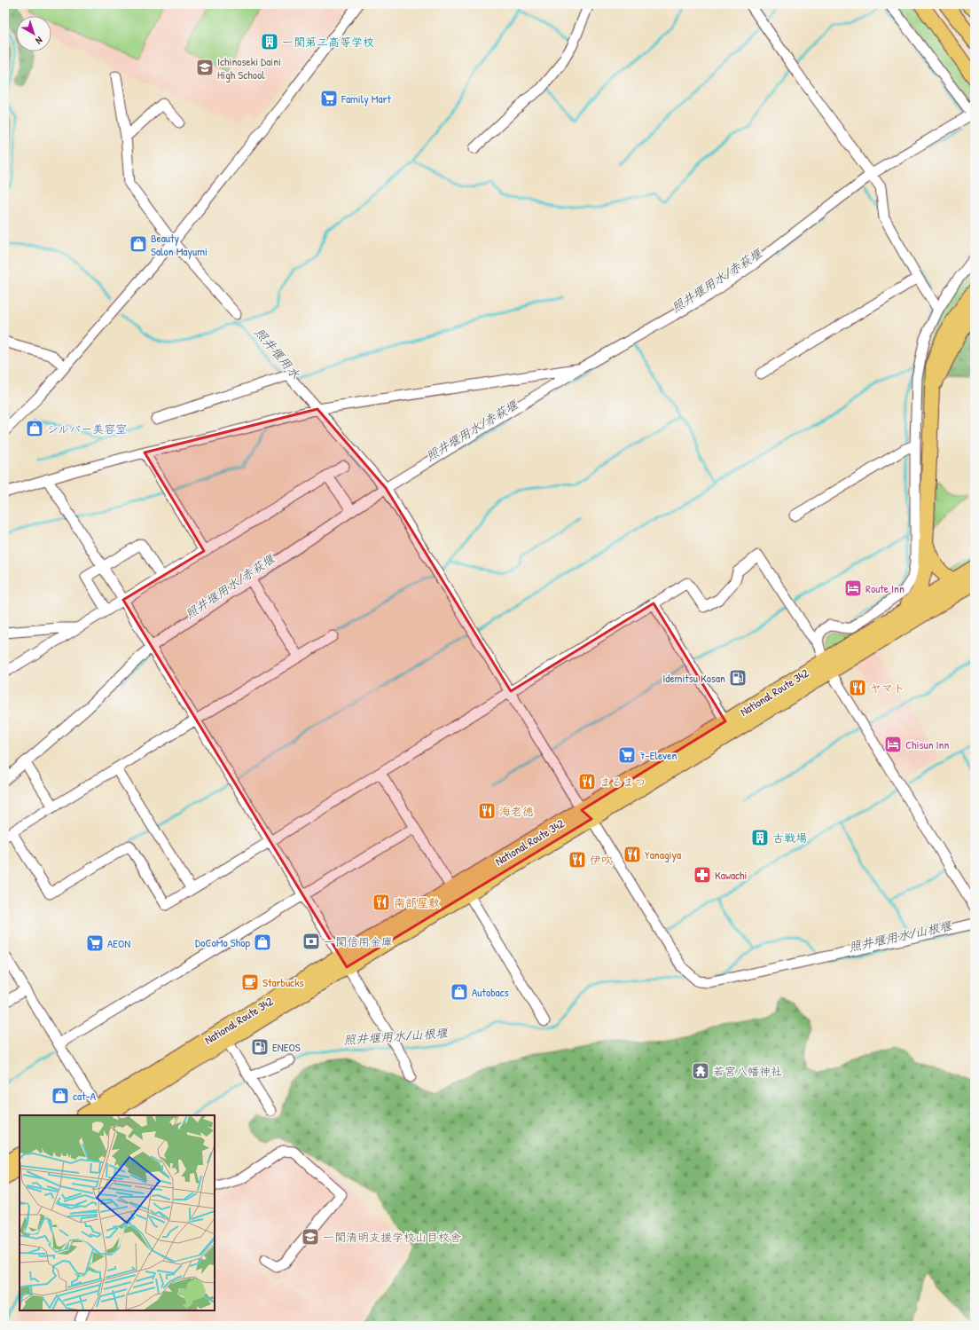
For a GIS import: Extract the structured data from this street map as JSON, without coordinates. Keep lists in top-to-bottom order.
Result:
{
  "streets": {
    "highway": ["National Route 342"]
  },
  "water": ["照井堰用水/赤萩堰", "照井堰用水", "照井堰用水/山根堰"],
  "places": {
    "building": ["一関第二高等学校", "古戦場"],
    "school or university": ["Ichinoseki Daini High School", "一関清明支援学校山目校舎"],
    "supermarket": ["Family Mart", "7-Eleven", "AEON"],
    "shop": [
      "Beauty Salon Mayumi",
      "シルバー美容室",
      "DoCoMo Shop",
      "Autobacs",
      "cat-A"
    ],
    "hotel": ["Route Inn", "Chisun Inn"],
    "fuel station": ["Idemitsu Kosan", "ENEOS"],
    "restaurant": [
      "ヤマト",
      "まるまつ",
      "海老徳",
      "Yanagiya",
      "伊吹",
      "南部屋敷"
    ],
    "pharmacy": ["Kawachi"],
    "bank": ["一関信用金庫"],
    "cafe": ["Starbucks"],
    "temple": ["若宮八幡神社"]
  },
  "north": "bottom right"
}
